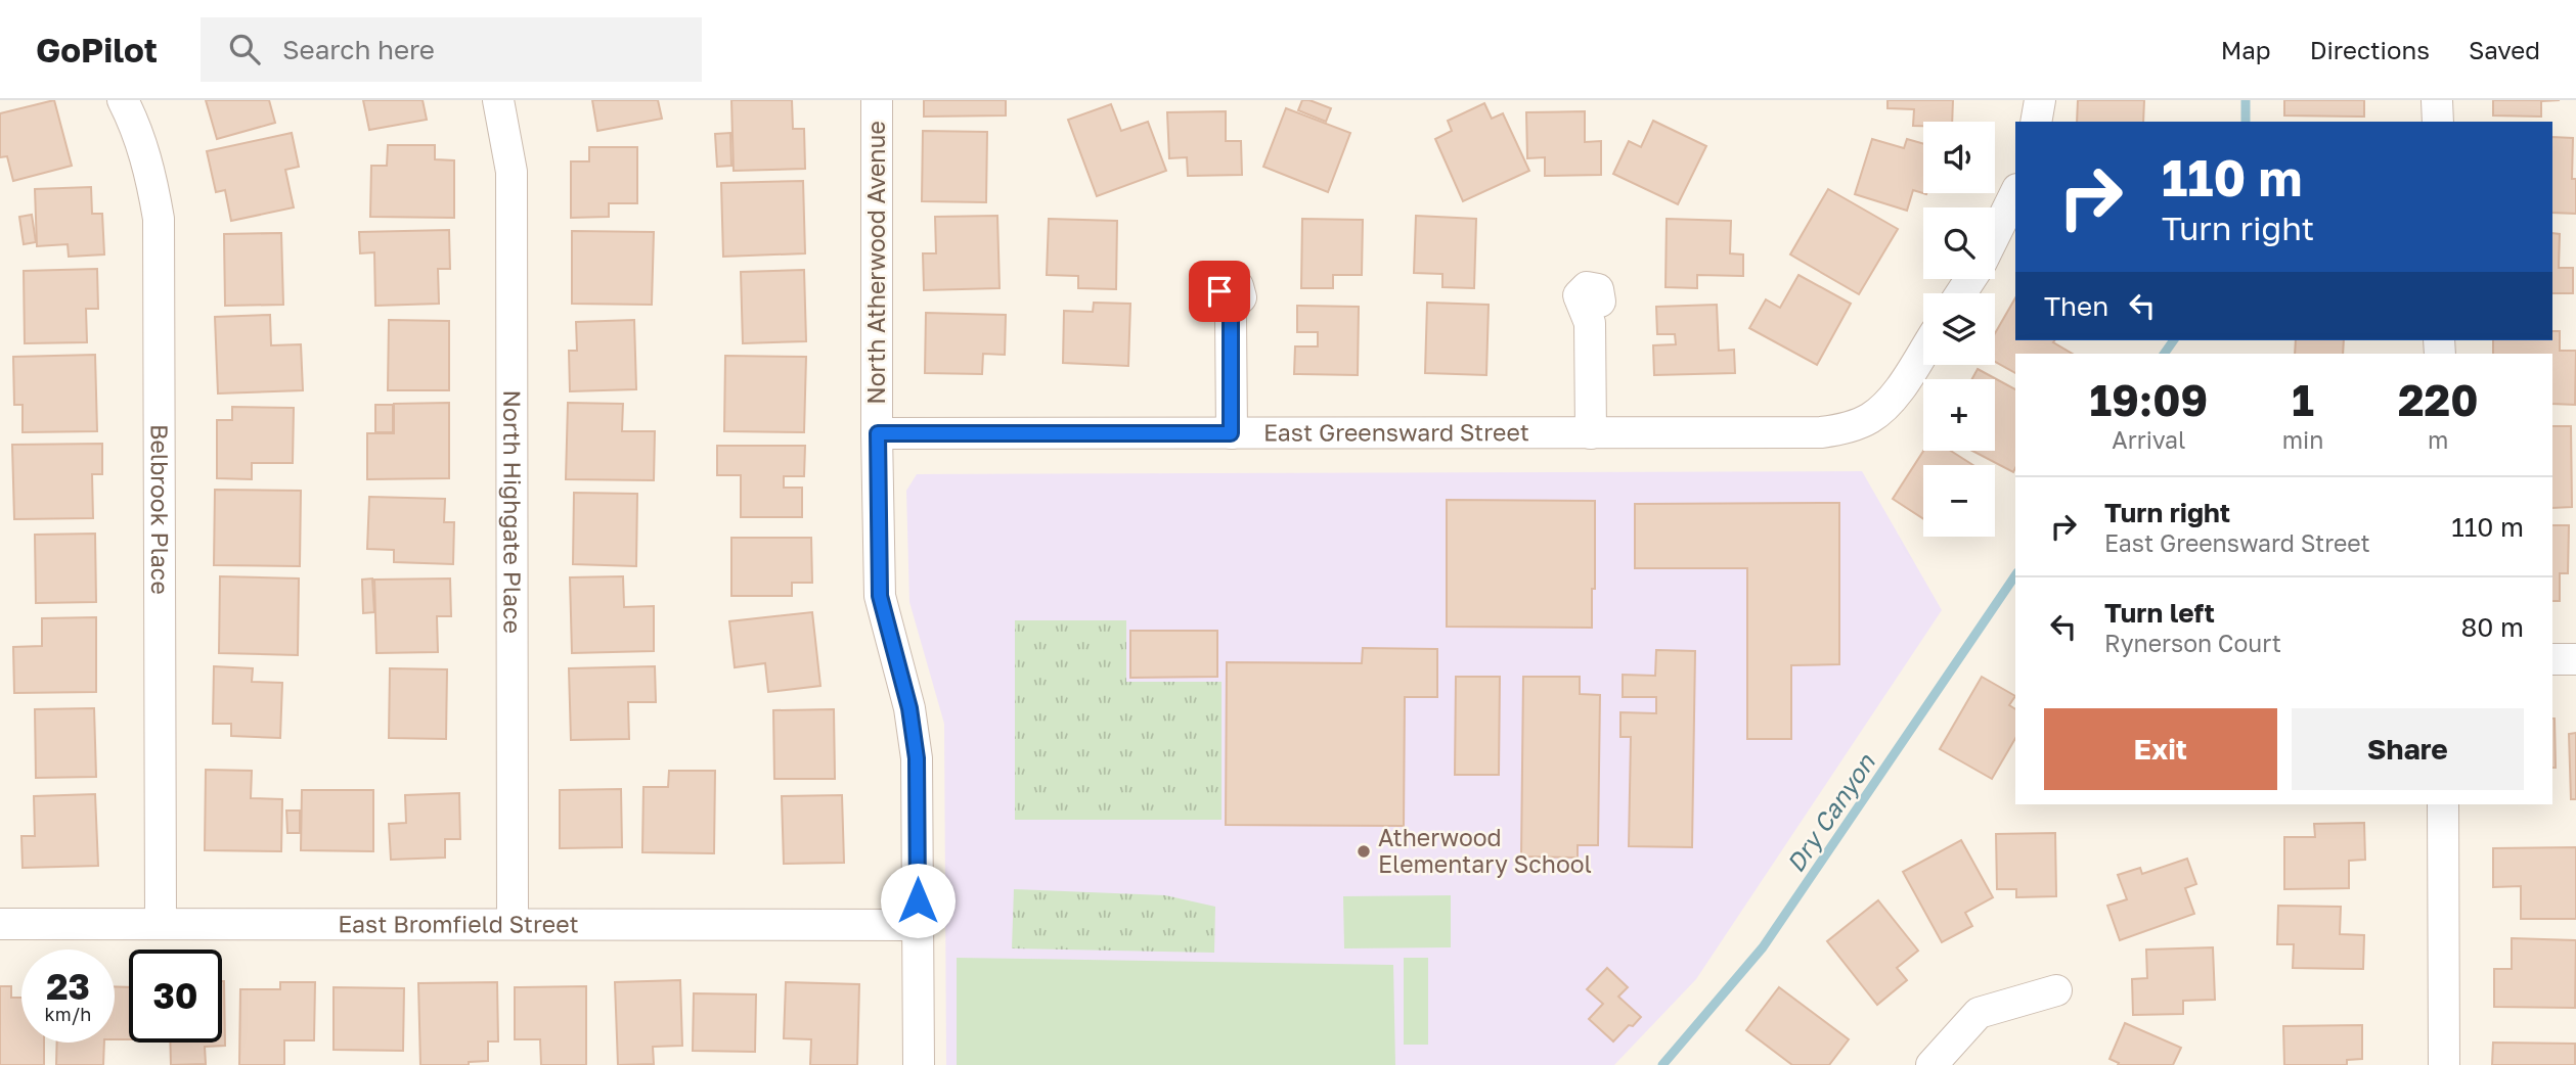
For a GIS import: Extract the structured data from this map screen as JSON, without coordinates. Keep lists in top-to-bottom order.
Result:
{
  "streets": {
    "street": [
      "North Atherwood Avenue",
      "East Greensward Street",
      "Belbrook Place",
      "North Highgate Place",
      "East Bromfield Street"
    ]
  },
  "crossings": [
    ["North Atherwood Avenue", "East Greensward Street"],
    ["North Atherwood Avenue", "East Bromfield Street"],
    ["Belbrook Place", "East Bromfield Street"],
    ["North Highgate Place", "East Bromfield Street"]
  ],
  "water": ["Dry Canyon"],
  "places": ["Atherwood Elementary School"],
  "page": {
    "header": "GoPilot",
    "search": "Search here",
    "nav": ["Map", "Directions", "Saved"],
    "map_buttons": ["+", "−"],
    "turn": ["110 m", "Turn right"],
    "then": "Then",
    "eta": [
      "19:09",
      "Arrival",
      "1",
      "min",
      "220",
      "m"
    ],
    "list": [
      {
        "name": "Turn right",
        "note": "East Greensward Street",
        "value": "110 m"
      },
      {
        "name": "Turn left",
        "note": "Rynerson Court",
        "value": "80 m"
      }
    ],
    "buttons": ["Exit", "Share"],
    "speed": "23 km/h",
    "limit": "30"
  }
}
